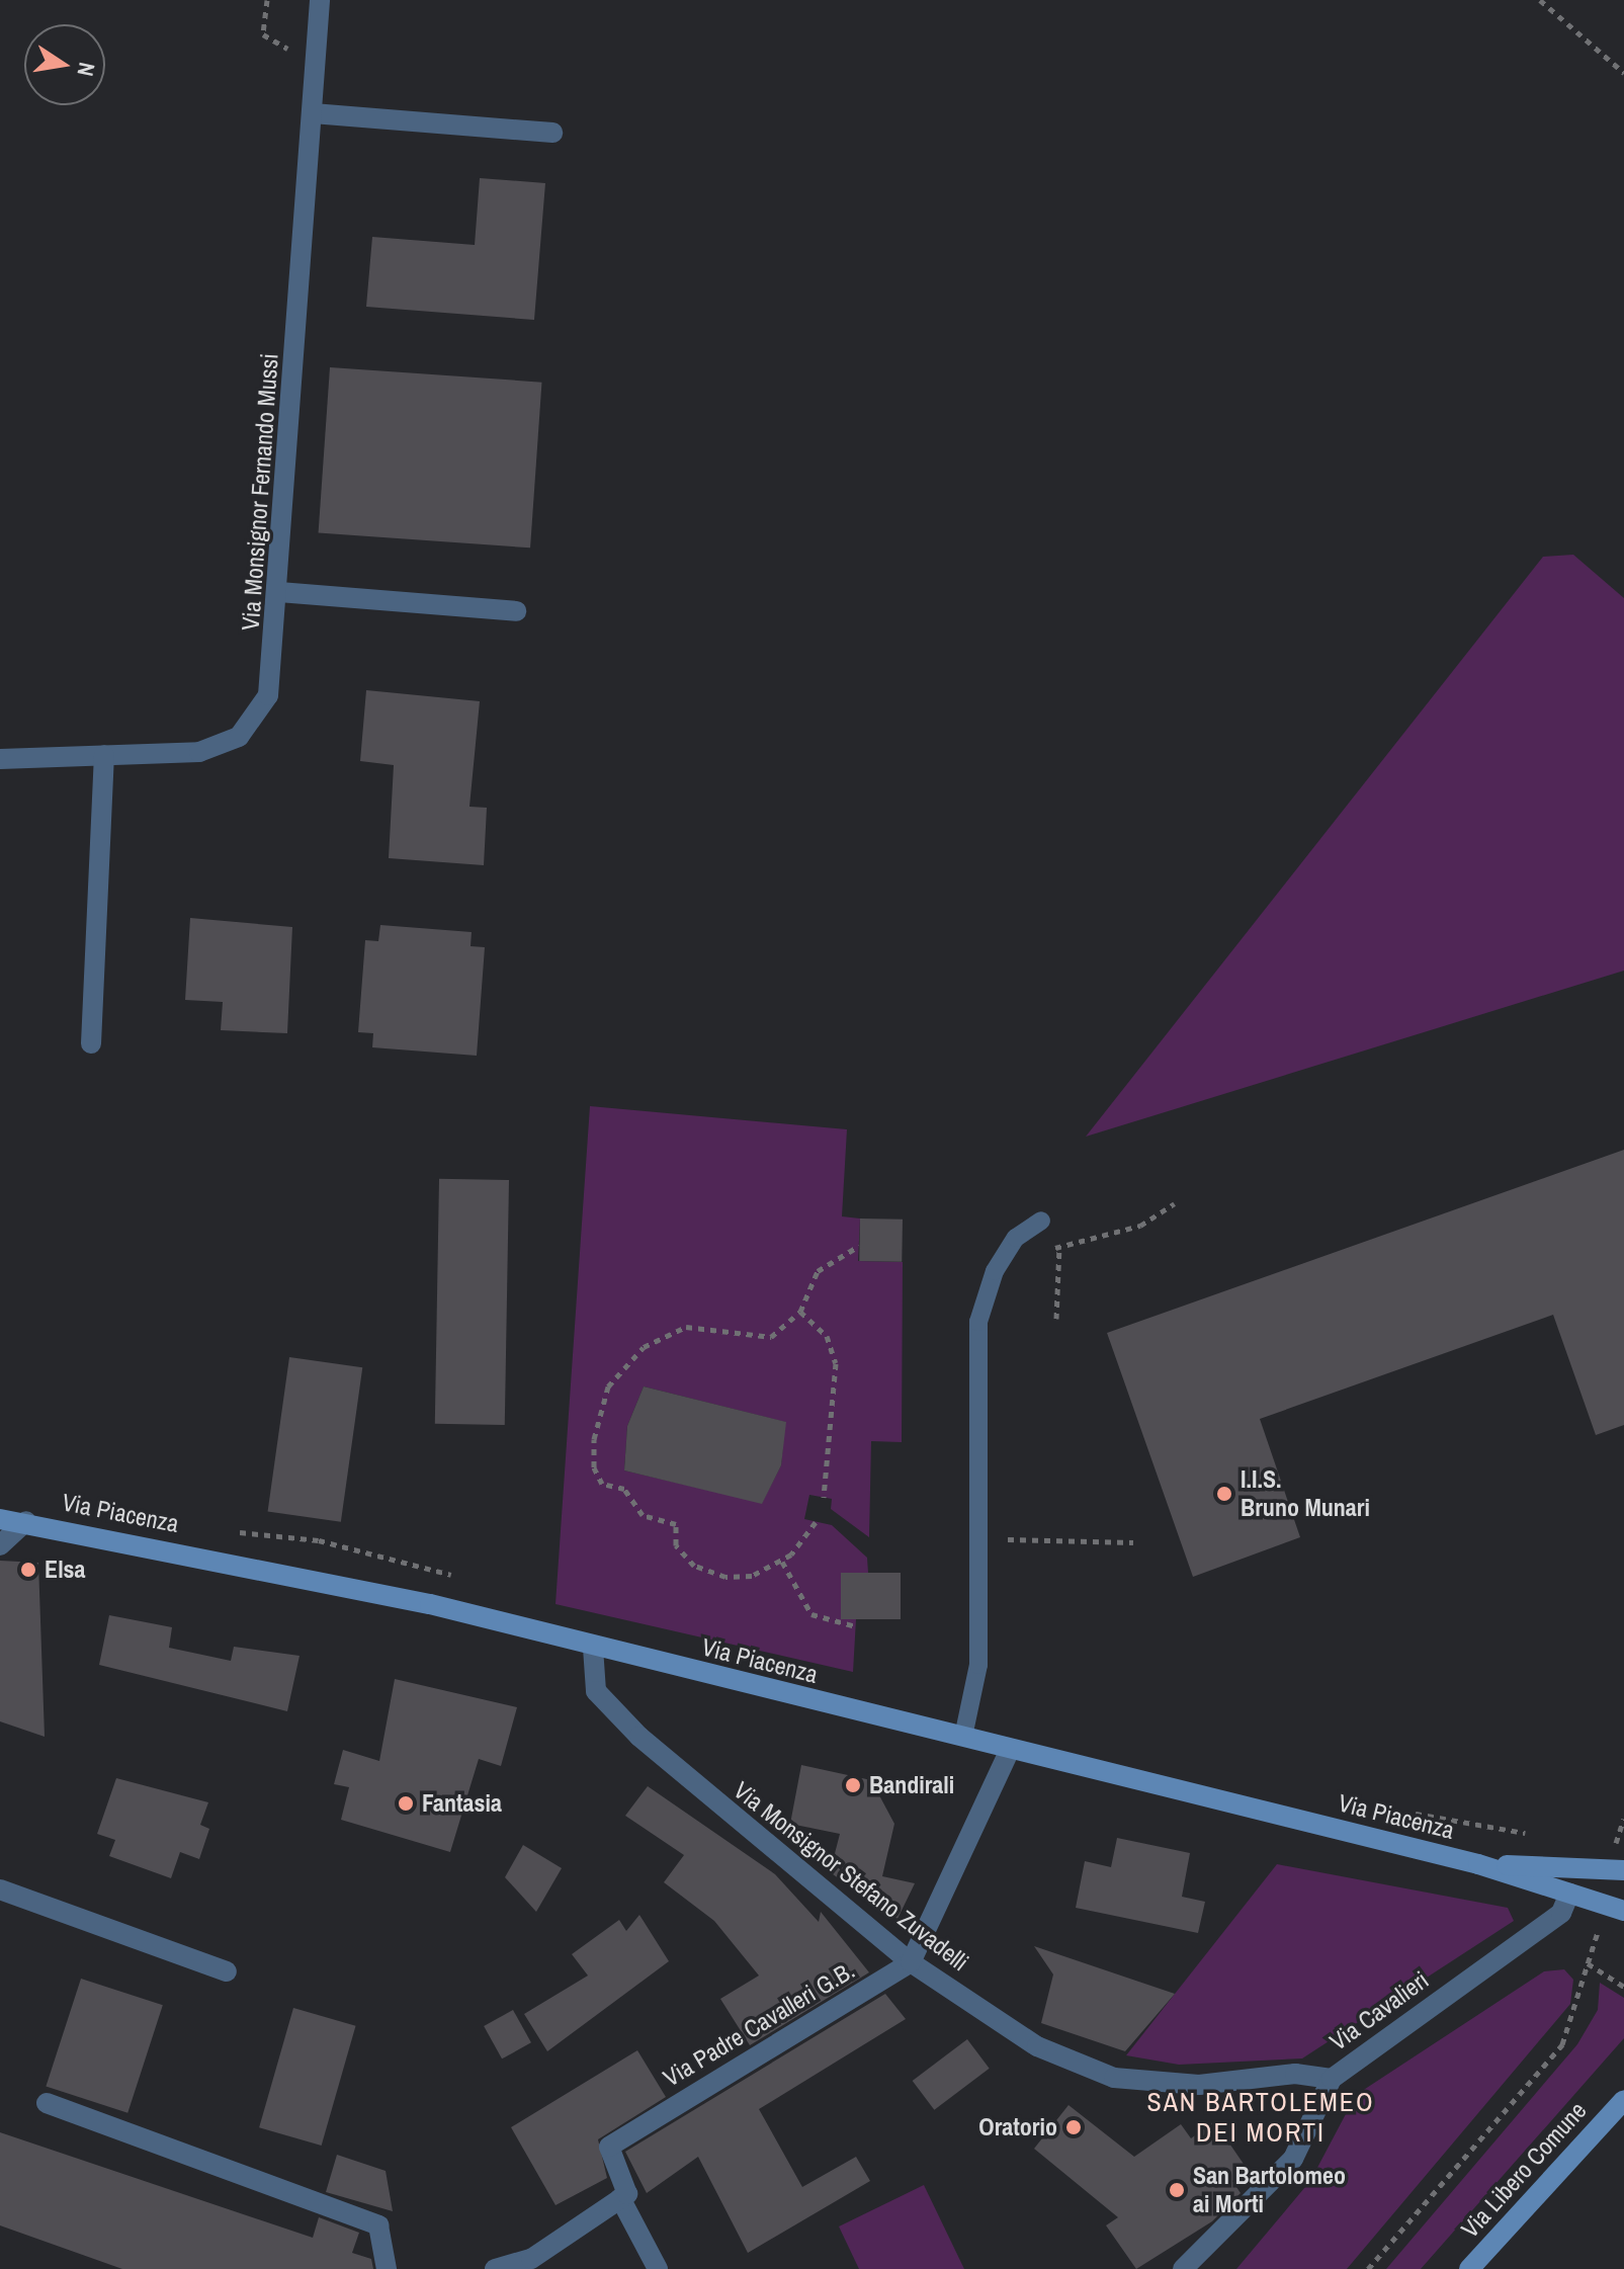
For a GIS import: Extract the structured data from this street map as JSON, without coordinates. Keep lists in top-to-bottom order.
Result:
{
  "streets": {
    "main road": ["Via Piacenza", "Via Libero Comune"],
    "street": [
      "Via Monsignor Fernando Mussi",
      "Via Monsignor Stefano Zuvadelli",
      "Via Cavalieri",
      "Via Padre Cavalleri G.B."
    ]
  },
  "crossings": [
    ["Via Piacenza", "Via Monsignor Stefano Zuvadelli"],
    ["Via Piacenza", "Via Cavalieri"],
    ["Via Monsignor Stefano Zuvadelli", "Via Cavalieri"],
    ["Via Monsignor Stefano Zuvadelli", "Via Padre Cavalleri G.B."]
  ],
  "districts": ["SAN BARTOLEMEO DEI MORTI"],
  "places": [
    "I.I.S. Bruno Munari",
    "Elsa",
    "Bandirali",
    "Fantasia",
    "Oratorio",
    "San Bartolomeo ai Morti"
  ],
  "north": "right"
}
